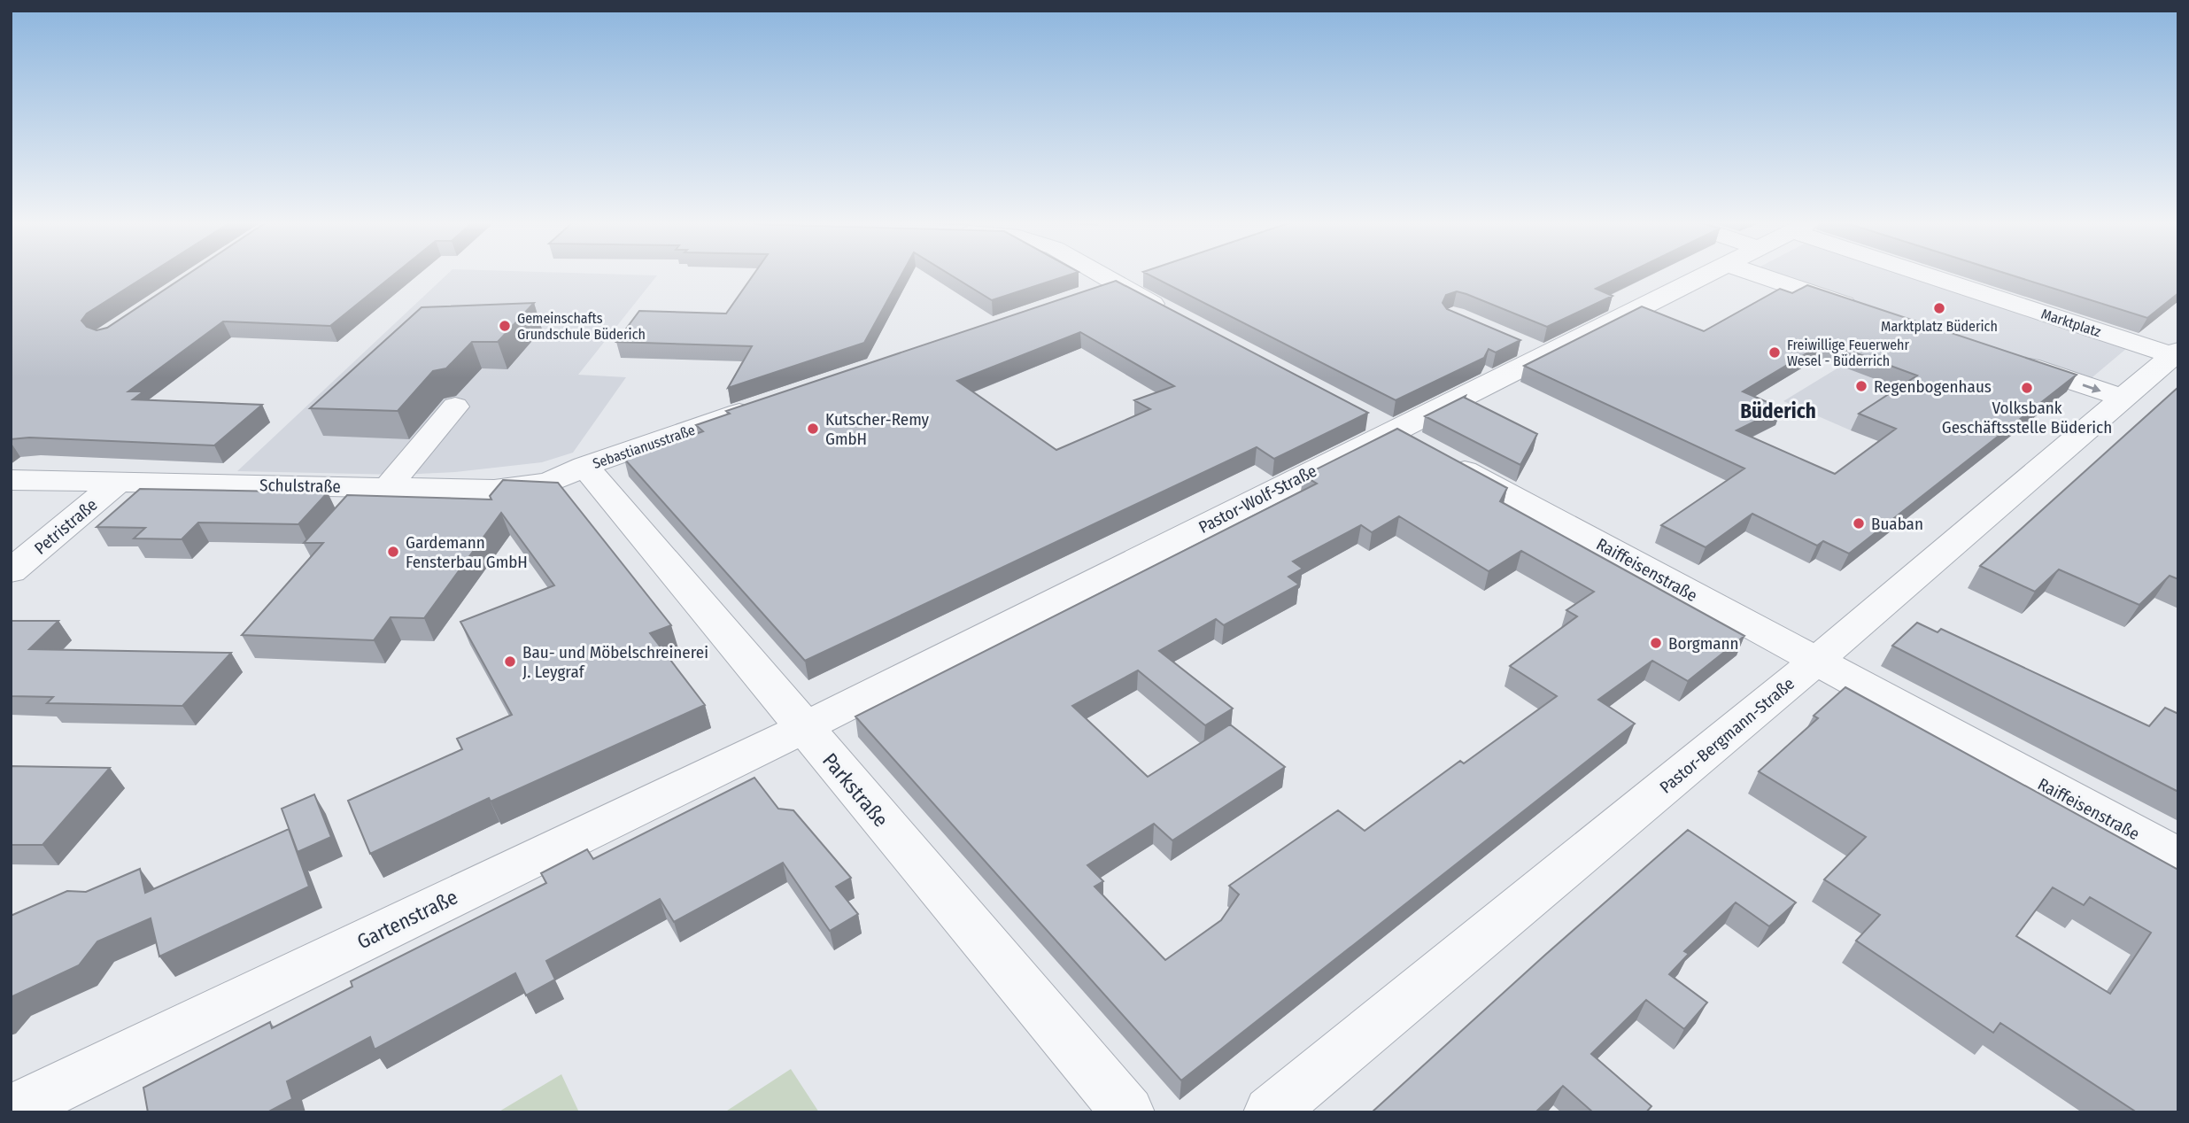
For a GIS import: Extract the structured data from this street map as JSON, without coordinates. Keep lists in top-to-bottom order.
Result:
{
  "streets": {
    "street": [
      "Marktplatz",
      "Sebastianusstraße",
      "Schulstraße",
      "Pastor-Wolf-Straße",
      "Petristraße",
      "Raiffeisenstraße",
      "Pastor-Bergmann-Straße",
      "Parkstraße",
      "Gartenstraße"
    ]
  },
  "crossings": [
    ["Marktplatz", "Pastor-Bergmann-Straße"],
    ["Sebastianusstraße", "Schulstraße"],
    ["Sebastianusstraße", "Parkstraße"],
    ["Schulstraße", "Petristraße"],
    ["Schulstraße", "Parkstraße"],
    ["Pastor-Wolf-Straße", "Raiffeisenstraße"],
    ["Pastor-Wolf-Straße", "Parkstraße"],
    ["Pastor-Wolf-Straße", "Gartenstraße"],
    ["Raiffeisenstraße", "Pastor-Bergmann-Straße"],
    ["Parkstraße", "Gartenstraße"]
  ],
  "districts": ["Büderich"],
  "places": [
    "Marktplatz Büderich",
    "Gemeinschafts Grundschule Büderich",
    "Freiwillige Feuerwehr Wesel - Büderrich",
    "Regenbogenhaus",
    "Volksbank Geschäftsstelle Büderich",
    "Kutscher-Remy GmbH",
    "Buaban",
    "Gardemann Fensterbau GmbH",
    "Borgmann",
    "Bau- und Möbelschreinerei J. Leygraf"
  ]
}
